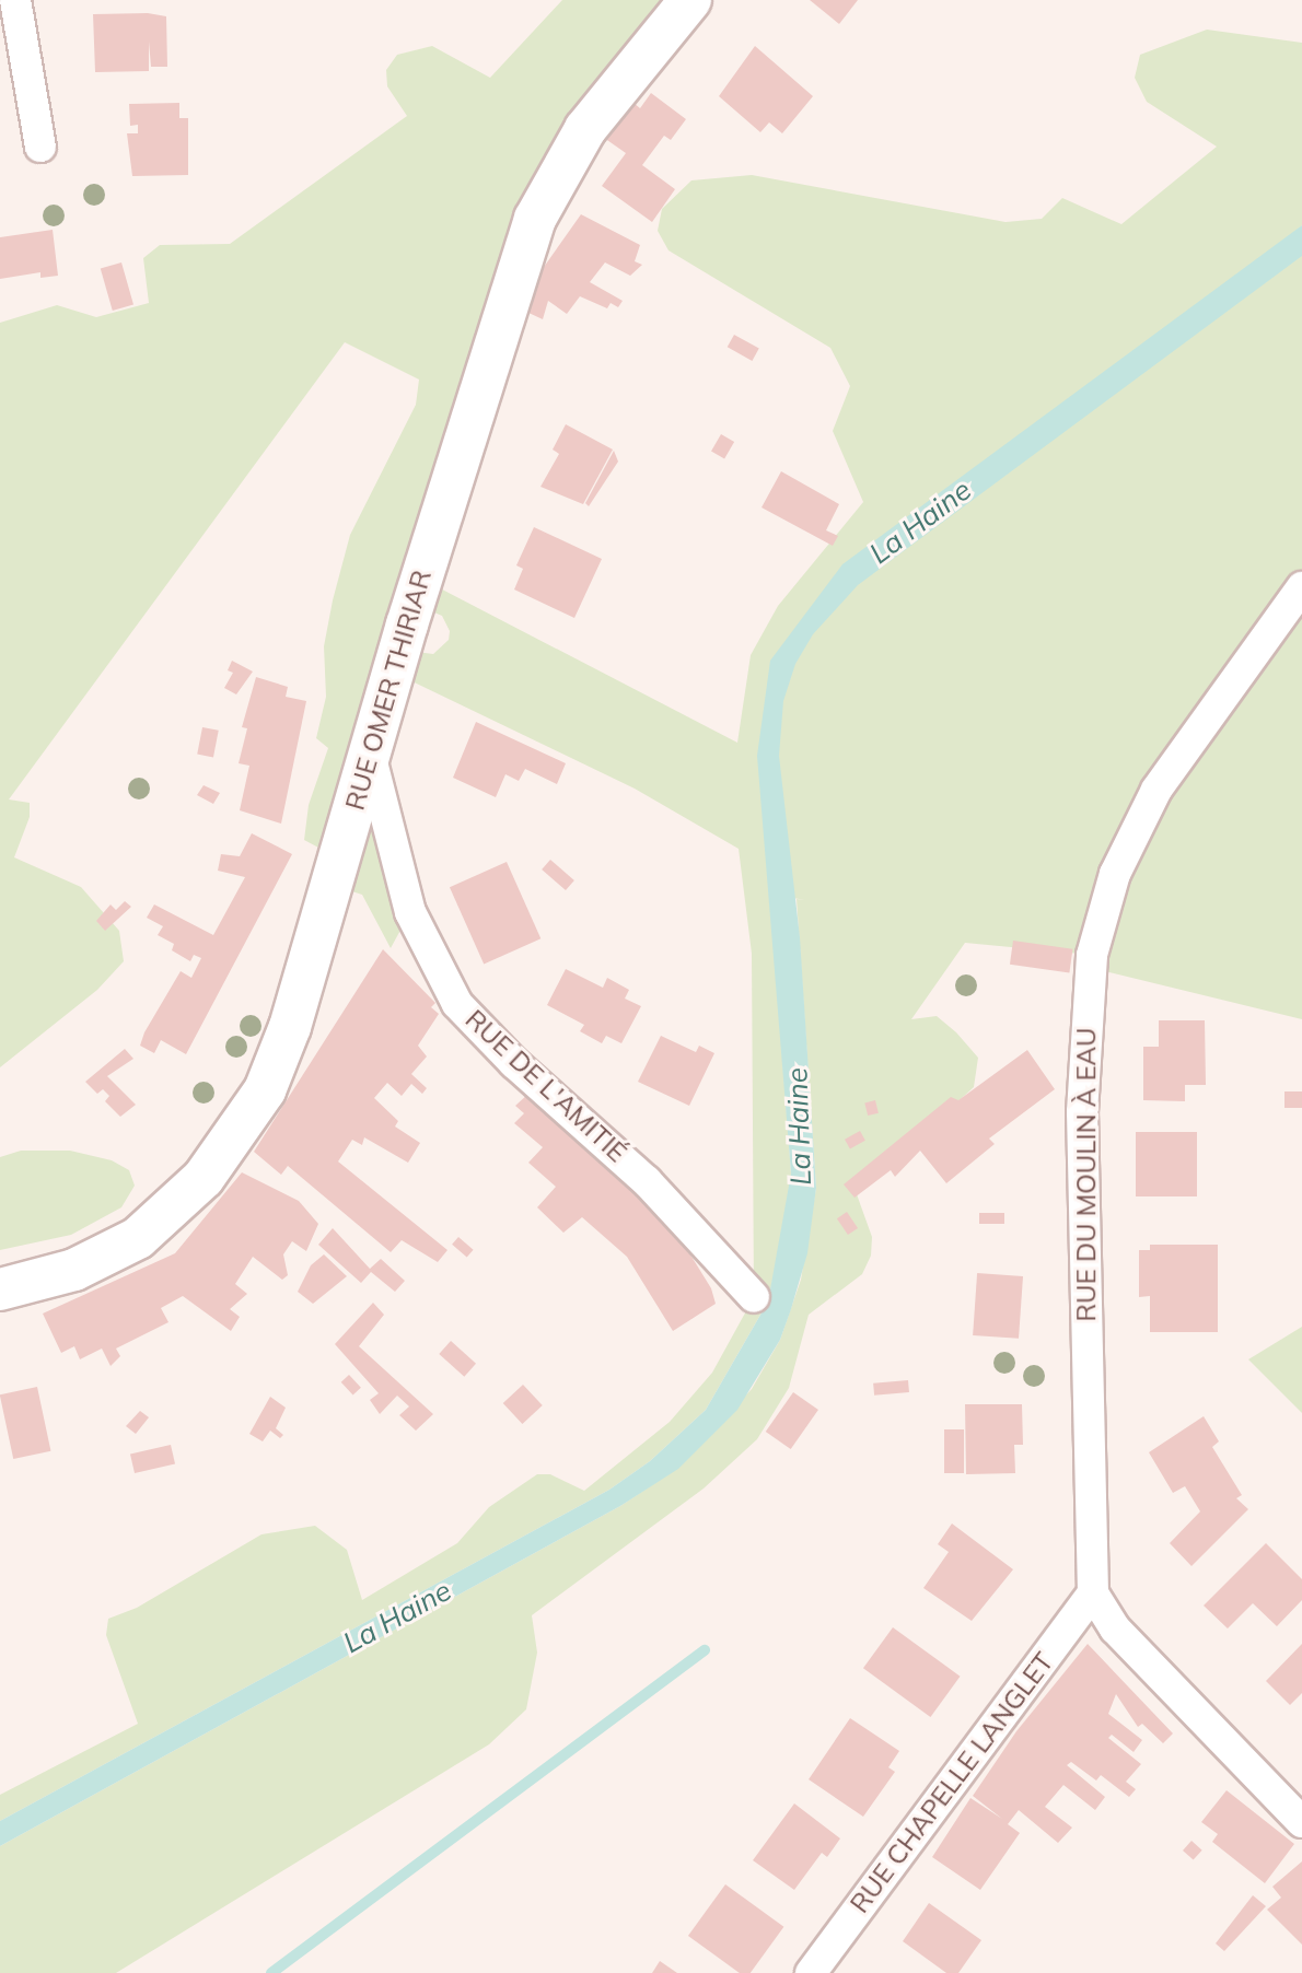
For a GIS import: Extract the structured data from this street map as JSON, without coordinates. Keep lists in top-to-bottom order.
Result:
{
  "streets": {
    "street": [
      "RUE OMER THIRIAR",
      "RUE DE L'AMITIÉ",
      "RUE DU MOULIN À EAU",
      "RUE CHAPELLE LANGLET"
    ]
  },
  "crossings": [
    ["RUE OMER THIRIAR", "RUE DE L'AMITIÉ"],
    ["RUE DU MOULIN À EAU", "RUE CHAPELLE LANGLET"]
  ],
  "water": ["La Haine"]
}
